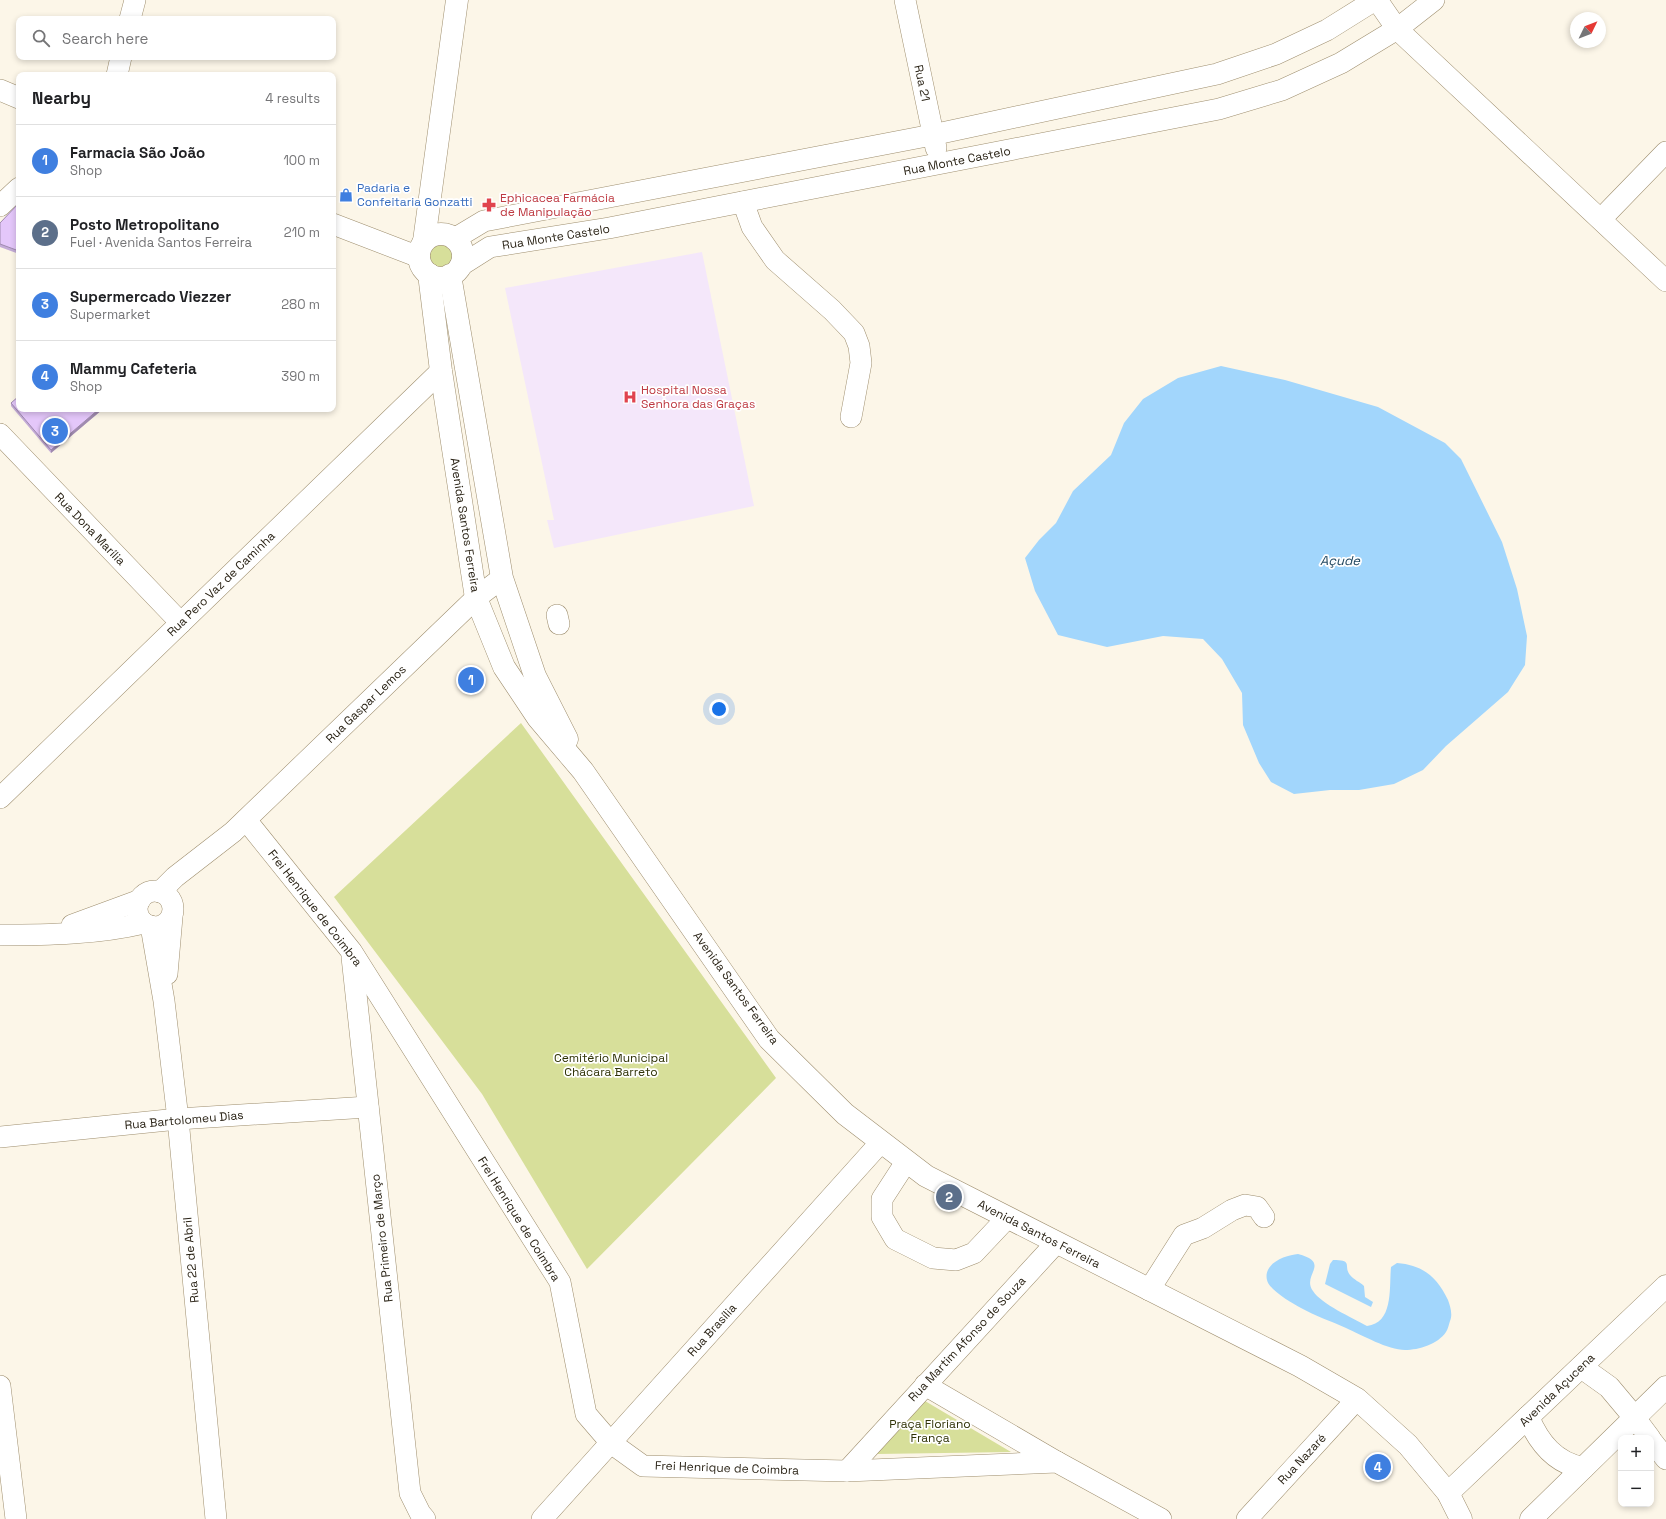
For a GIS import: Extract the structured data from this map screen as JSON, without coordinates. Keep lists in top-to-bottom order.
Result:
{
  "streets": {
    "main road": ["Avenida Santos Ferreira", "Avenida Açucena"],
    "street": [
      "Rua 21",
      "Rua Monte Castelo",
      "Rua Dona Marília",
      "Rua Pero Vaz de Caminha",
      "Rua Gaspar Lemos",
      "Frei Henrique de Coimbra",
      "Rua Bartolomeu Dias",
      "Rua Primeiro de Março",
      "Rua 22 de Abril",
      "Rua Brasília",
      "Rua Martim Afonso de Souza",
      "Rua Nazaré"
    ]
  },
  "crossings": [
    ["Rua 21", "Rua Monte Castelo"],
    ["Rua Monte Castelo", "Avenida Santos Ferreira"],
    ["Avenida Santos Ferreira", "Rua Pero Vaz de Caminha"],
    ["Avenida Santos Ferreira", "Rua Gaspar Lemos"],
    ["Avenida Santos Ferreira", "Rua Brasília"],
    ["Avenida Santos Ferreira", "Rua Martim Afonso de Souza"],
    ["Avenida Santos Ferreira", "Avenida Açucena"],
    ["Avenida Santos Ferreira", "Rua Nazaré"],
    ["Rua Dona Marília", "Rua Pero Vaz de Caminha"],
    ["Rua Gaspar Lemos", "Frei Henrique de Coimbra"],
    ["Rua Gaspar Lemos", "Rua 22 de Abril"],
    ["Frei Henrique de Coimbra", "Rua Primeiro de Março"],
    ["Frei Henrique de Coimbra", "Rua Brasília"],
    ["Frei Henrique de Coimbra", "Rua Martim Afonso de Souza"],
    ["Rua Bartolomeu Dias", "Rua Primeiro de Março"],
    ["Rua Bartolomeu Dias", "Rua 22 de Abril"]
  ],
  "water": ["Açude"],
  "parks": ["Cemitério Municipal Chácara Barreto", "Praça Floriano França"],
  "places": {
    "shop": ["Padaria e Confeitaria Gonzatti"],
    "pharmacy": ["Ephicacea Farmácia de Manipulação"],
    "hospital": ["Hospital Nossa Senhora das Graças"]
  },
  "north": "top right",
  "page": {
    "search": "Search here",
    "heading": ["Nearby", "4 results"],
    "list": [
      {
        "mark": "1",
        "name": "Farmacia São João",
        "note": "Shop",
        "value": "100 m"
      },
      {
        "mark": "2",
        "name": "Posto Metropolitano",
        "note": "Fuel · Avenida Santos Ferreira",
        "value": "210 m"
      },
      {
        "mark": "3",
        "name": "Supermercado Viezzer",
        "note": "Supermarket",
        "value": "280 m"
      },
      {
        "mark": "4",
        "name": "Mammy Cafeteria",
        "note": "Shop",
        "value": "390 m"
      }
    ],
    "pins": [
      "3",
      "1",
      "2",
      "4"
    ],
    "map_buttons": ["+", "−"]
  }
}
